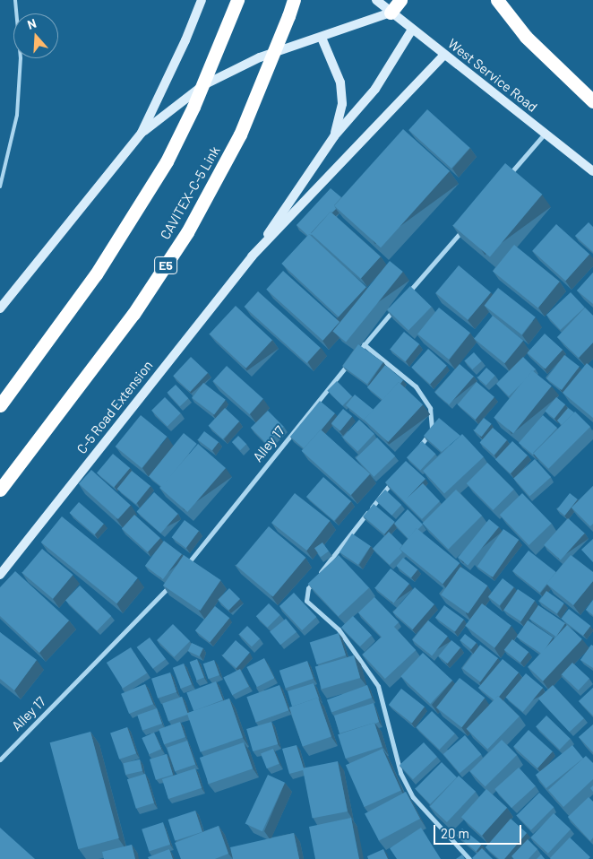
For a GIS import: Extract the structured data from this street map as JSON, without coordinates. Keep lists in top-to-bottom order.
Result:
{
  "streets": {
    "highway": ["CAVITEX–C-5 Link", "E5"],
    "main road": ["West Service Road", "C-5 Road Extension"],
    "street": ["Alley 17"]
  },
  "scale_bar": "20 m",
  "north": "top"
}
